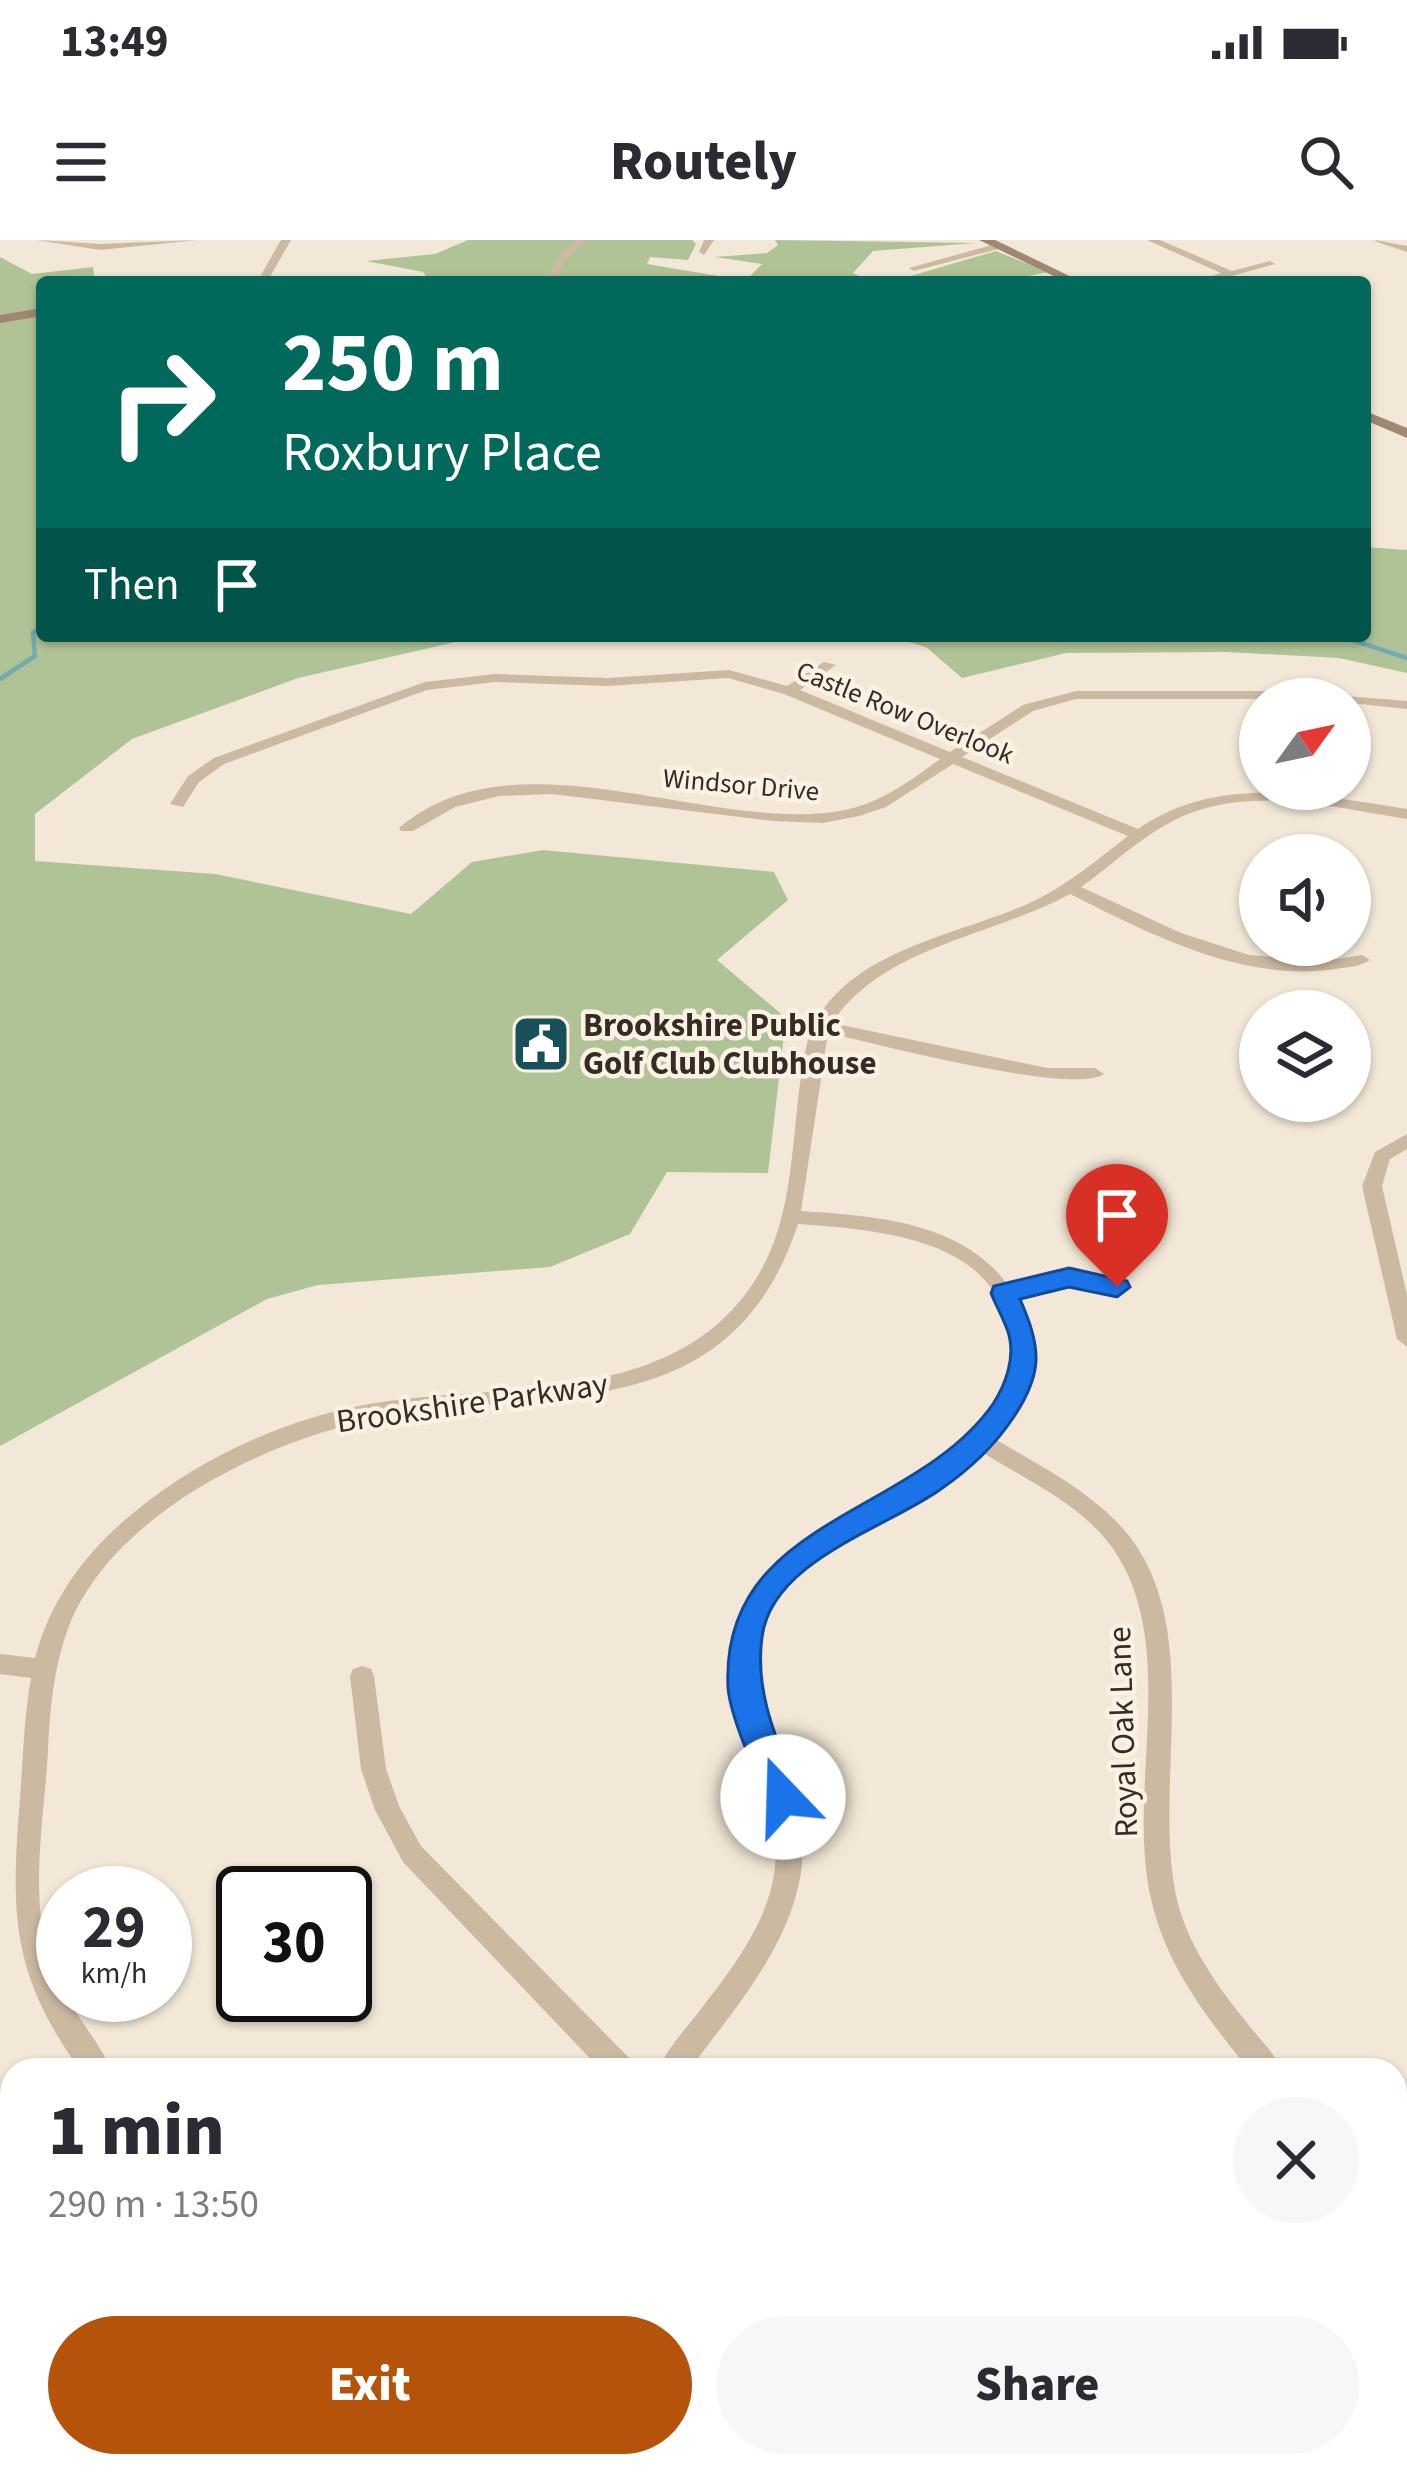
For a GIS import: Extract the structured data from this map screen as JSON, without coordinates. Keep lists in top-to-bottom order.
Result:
{
  "streets": {
    "street": [
      "Castle Row Overlook",
      "Windsor Drive",
      "Brookshire Parkway",
      "Royal Oak Lane"
    ]
  },
  "crossings": [
    ["Castle Row Overlook", "Windsor Drive"]
  ],
  "places": {
    "public building": ["Brookshire Public Golf Club Clubhouse"]
  },
  "north": "top right",
  "page": {
    "status": "13:49",
    "header": "Routely",
    "turn": ["250 m", "Roxbury Place"],
    "then": "Then",
    "speed": "29 km/h",
    "limit": "30",
    "heading": ["1 min", "290 m · 13:50"],
    "buttons": ["Exit", "Share"]
  }
}
